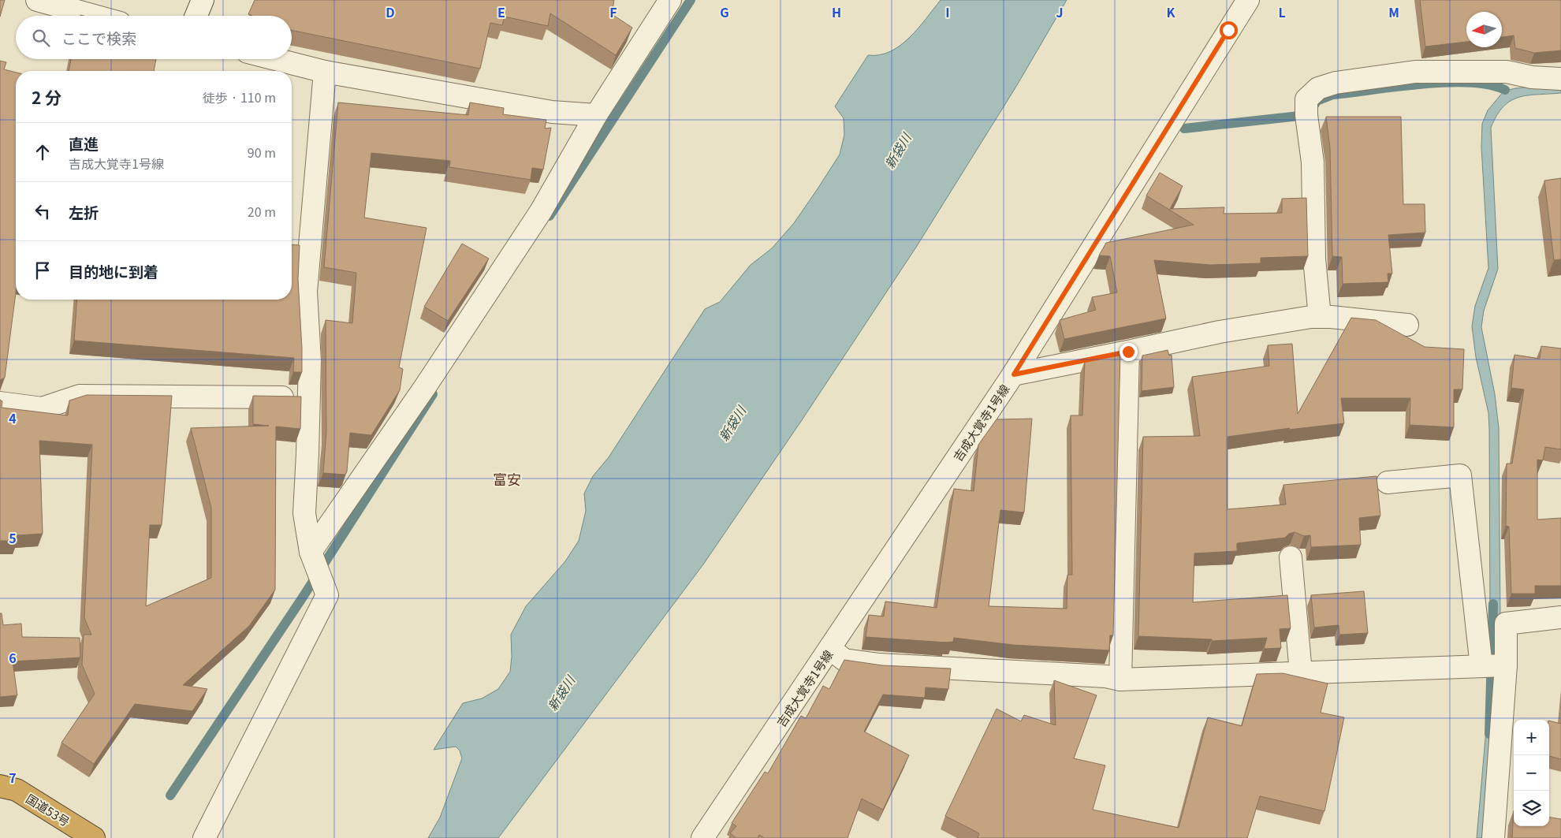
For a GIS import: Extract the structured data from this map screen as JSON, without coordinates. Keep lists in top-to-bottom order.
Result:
{
  "streets": {
    "highway": ["国道53号"],
    "street": ["吉成大覚寺1号線"]
  },
  "districts": ["富安"],
  "water": ["新袋川"],
  "north": "left",
  "page": {
    "search": "ここで検索",
    "heading": ["2 分", "徒歩 · 110 m"],
    "list": [
      ["直進", "吉成大覚寺1号線", "90 m"],
      ["左折", "20 m"],
      "目的地に到着"
    ],
    "map_buttons": ["+", "−"]
  },
  "grid": {
    "columns": [
      "D",
      "E",
      "F",
      "G",
      "H",
      "I",
      "J",
      "K",
      "L",
      "M"
    ],
    "rows": [
      "4",
      "5",
      "6",
      "7"
    ]
  }
}
